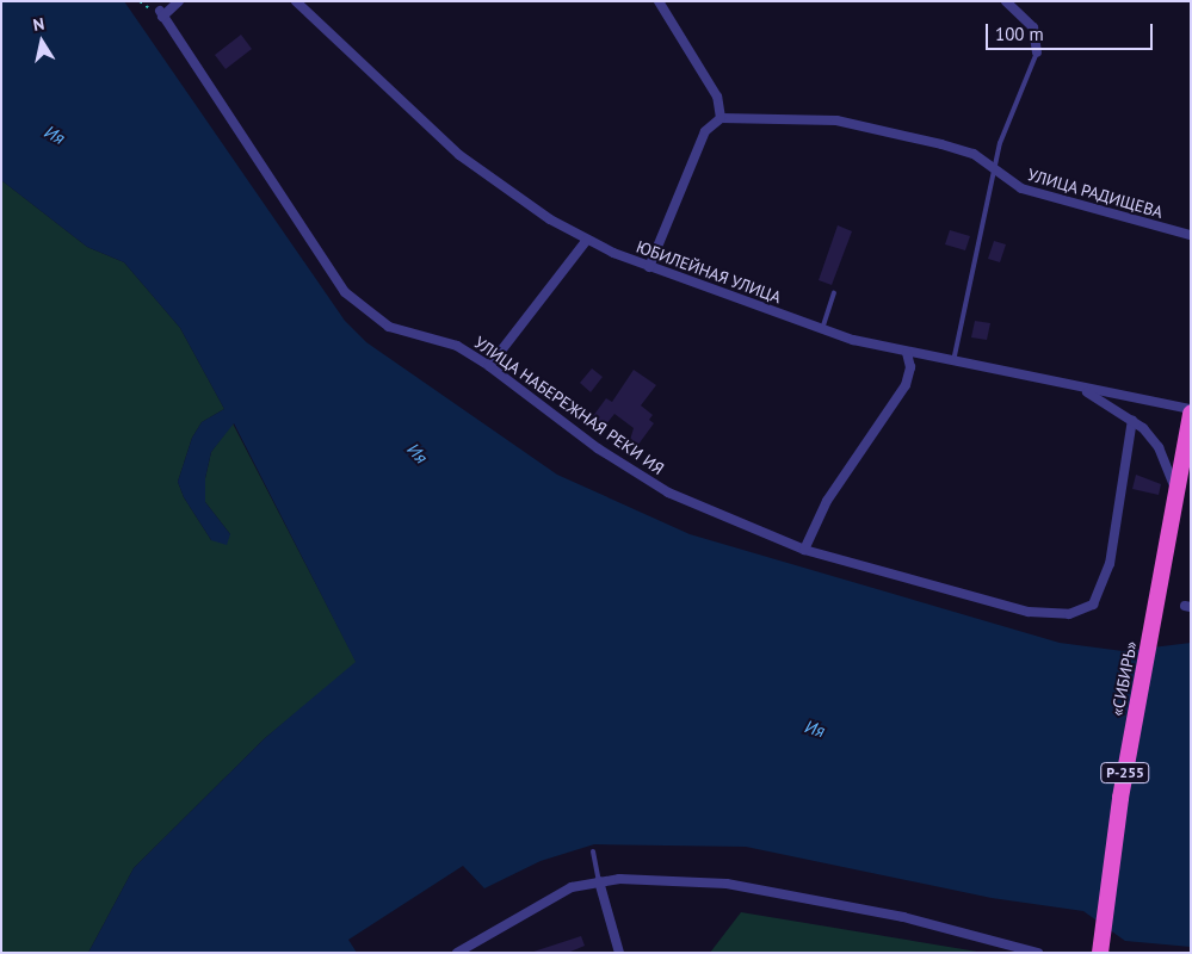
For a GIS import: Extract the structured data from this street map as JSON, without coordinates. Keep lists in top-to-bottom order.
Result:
{
  "streets": {
    "highway": ["«СИБИРЬ»", "Р-255"],
    "street": ["УЛИЦА РАДИЩЕВА", "ЮБИЛЕЙНАЯ УЛИЦА", "УЛИЦА НАБЕРЕЖНАЯ РЕКИ ИЯ"]
  },
  "crossings": [
    ["ЮБИЛЕЙНАЯ УЛИЦА", "«СИБИРЬ»"]
  ],
  "water": ["Ия"],
  "scale_bar": "100 m",
  "north": "top"
}
